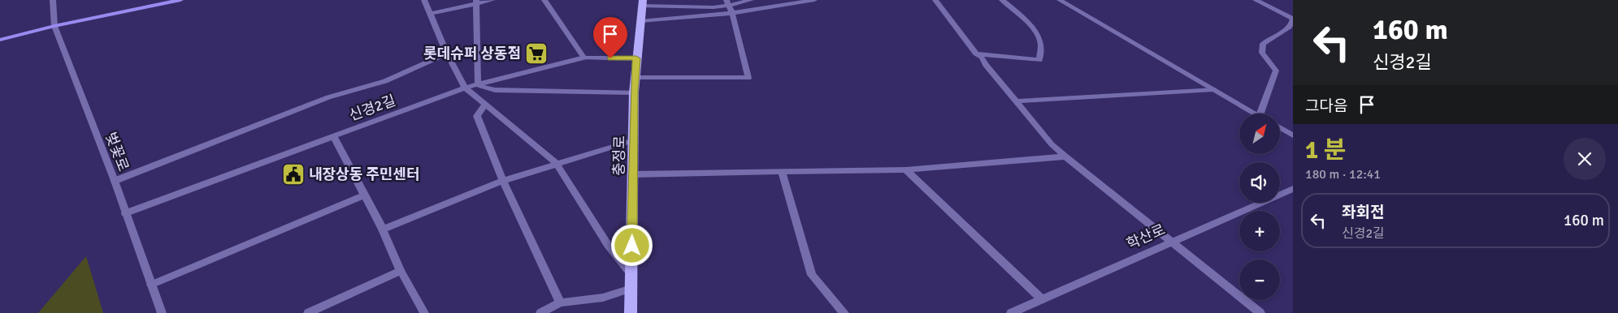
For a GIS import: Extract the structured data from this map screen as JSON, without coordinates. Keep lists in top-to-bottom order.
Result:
{
  "streets": {
    "main road": ["충정로"],
    "street": ["신경2길", "벚꽃로", "학산로"]
  },
  "crossings": [
    ["신경2길", "벚꽃로"],
    ["신경2길", "충정로"]
  ],
  "places": {
    "supermarket": ["롯데슈퍼 상동점"],
    "public building": ["내장상동 주민센터"]
  },
  "north": "top right",
  "page": {
    "turn": ["160 m", "신경2길"],
    "then": "그다음",
    "map_buttons": ["+", "−"],
    "heading": ["1 분", "180 m · 12:41"],
    "list": [
      {
        "name": "좌회전",
        "note": "신경2길",
        "value": "160 m"
      }
    ]
  }
}
